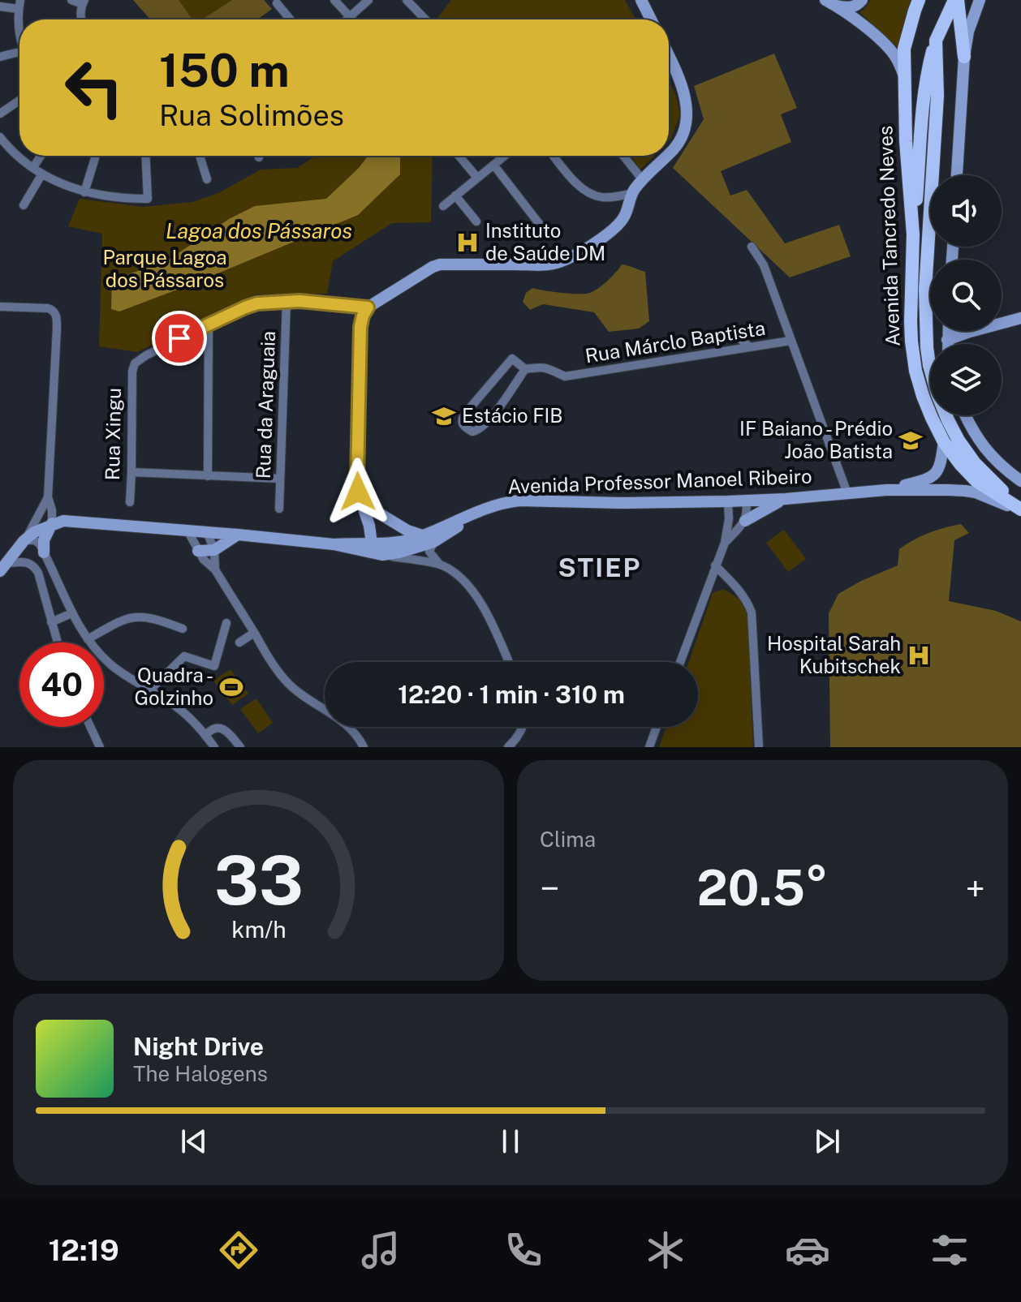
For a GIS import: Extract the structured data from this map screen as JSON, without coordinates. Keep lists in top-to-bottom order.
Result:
{
  "streets": {
    "main road": ["Avenida Tancredo Neves"],
    "street": [
      "Rua Márclo Baptista",
      "Rua da Araguaia",
      "Rua Xingu",
      "Avenida Professor Manoel Ribeiro"
    ]
  },
  "crossings": [
    ["Avenida Tancredo Neves", "Avenida Professor Manoel Ribeiro"]
  ],
  "districts": ["STIEP"],
  "water": ["Lagoa dos Pássaros"],
  "parks": ["Parque Lagoa dos Pássaros"],
  "places": {
    "hospital": ["Instituto de Saúde DM", "Hospital Sarah Kubitschek"],
    "school or university": ["Estácio FIB", "IF Baiano - Prédio João Batista"],
    "sports": ["Quadra - Golzinho"]
  },
  "page": {
    "turn": ["150 m", "Rua Solimões"],
    "limit": "40",
    "trip": "12:20 · 1 min · 310 m",
    "tile": "Clima",
    "heat": ["−", "20.5°", "+"],
    "song": ["Night Drive", "The Halogens"],
    "tabs": "12:19",
    "gauge": ["33", "km/h"]
  }
}
